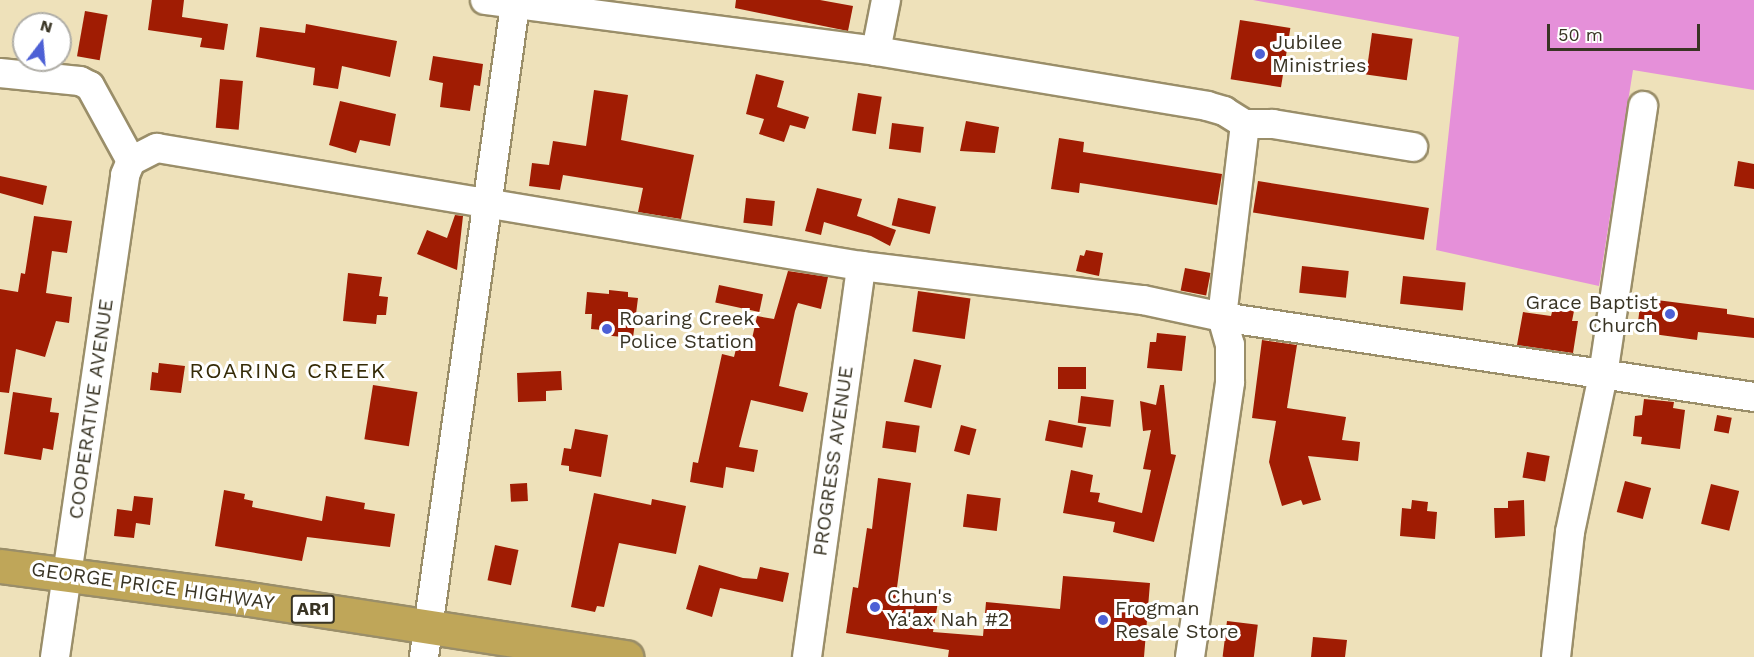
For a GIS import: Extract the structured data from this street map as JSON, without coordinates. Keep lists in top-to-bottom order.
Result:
{
  "streets": {
    "highway": ["GEORGE PRICE HIGHWAY", "AR1"],
    "street": ["COOPERATIVE AVENUE", "PROGRESS AVENUE"]
  },
  "crossings": [
    ["COOPERATIVE AVENUE", "GEORGE PRICE HIGHWAY"]
  ],
  "districts": ["ROARING CREEK"],
  "places": [
    "Jubilee Ministries",
    "Grace Baptist Church",
    "Roaring Creek Police Station",
    "Chun's Ya'ax Nah #2",
    "Frogman Resale Store"
  ],
  "scale_bar": "50 m",
  "north": "top"
}
